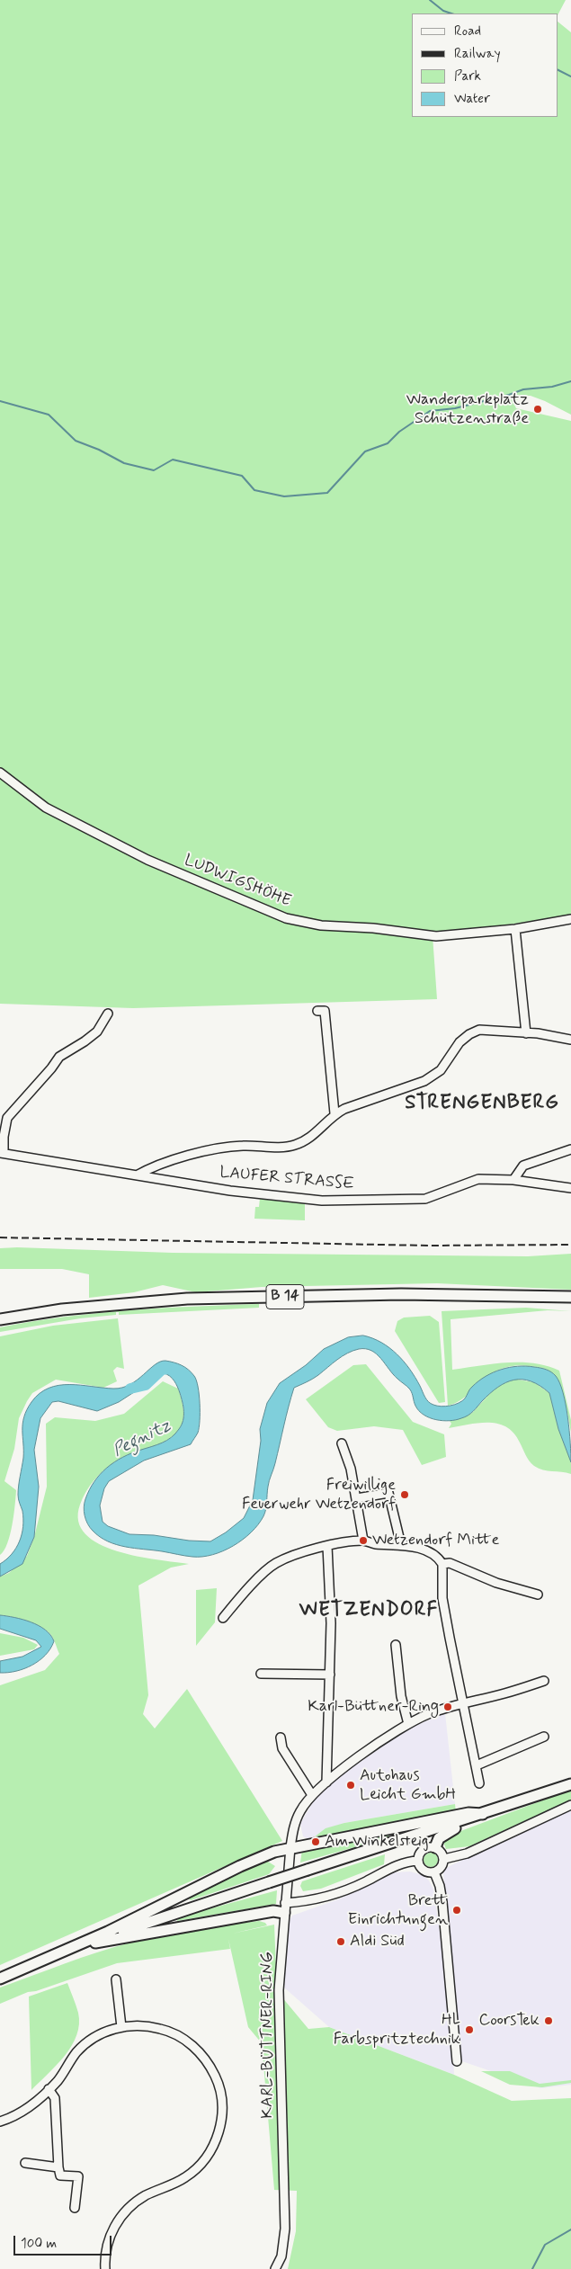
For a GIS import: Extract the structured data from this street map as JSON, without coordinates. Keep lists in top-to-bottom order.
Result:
{
  "streets": {
    "main road": ["B 14"],
    "street": ["LUDWIGSHÖHE", "LAUFER STRASSE", "KARL-BÜTTNER-RING"]
  },
  "districts": ["STRENGENBERG", "WETZENDORF"],
  "water": ["Pegnitz"],
  "places": [
    "Wanderparkplatz Schützenstraße",
    "Freiwillige Feuerwehr Wetzendorf",
    "Wetzendorf Mitte",
    "Karl-Büttner-Ring",
    "Autohaus Leicht GmbH",
    "Am Winkelsteig",
    "Brett Einrichtungen",
    "Aldi Süd",
    "CoorsTek",
    "HL Farbspritztechnik"
  ],
  "legend": [
    "Road",
    "Railway",
    "Park",
    "Water"
  ],
  "scale_bar": "100 m"
}
